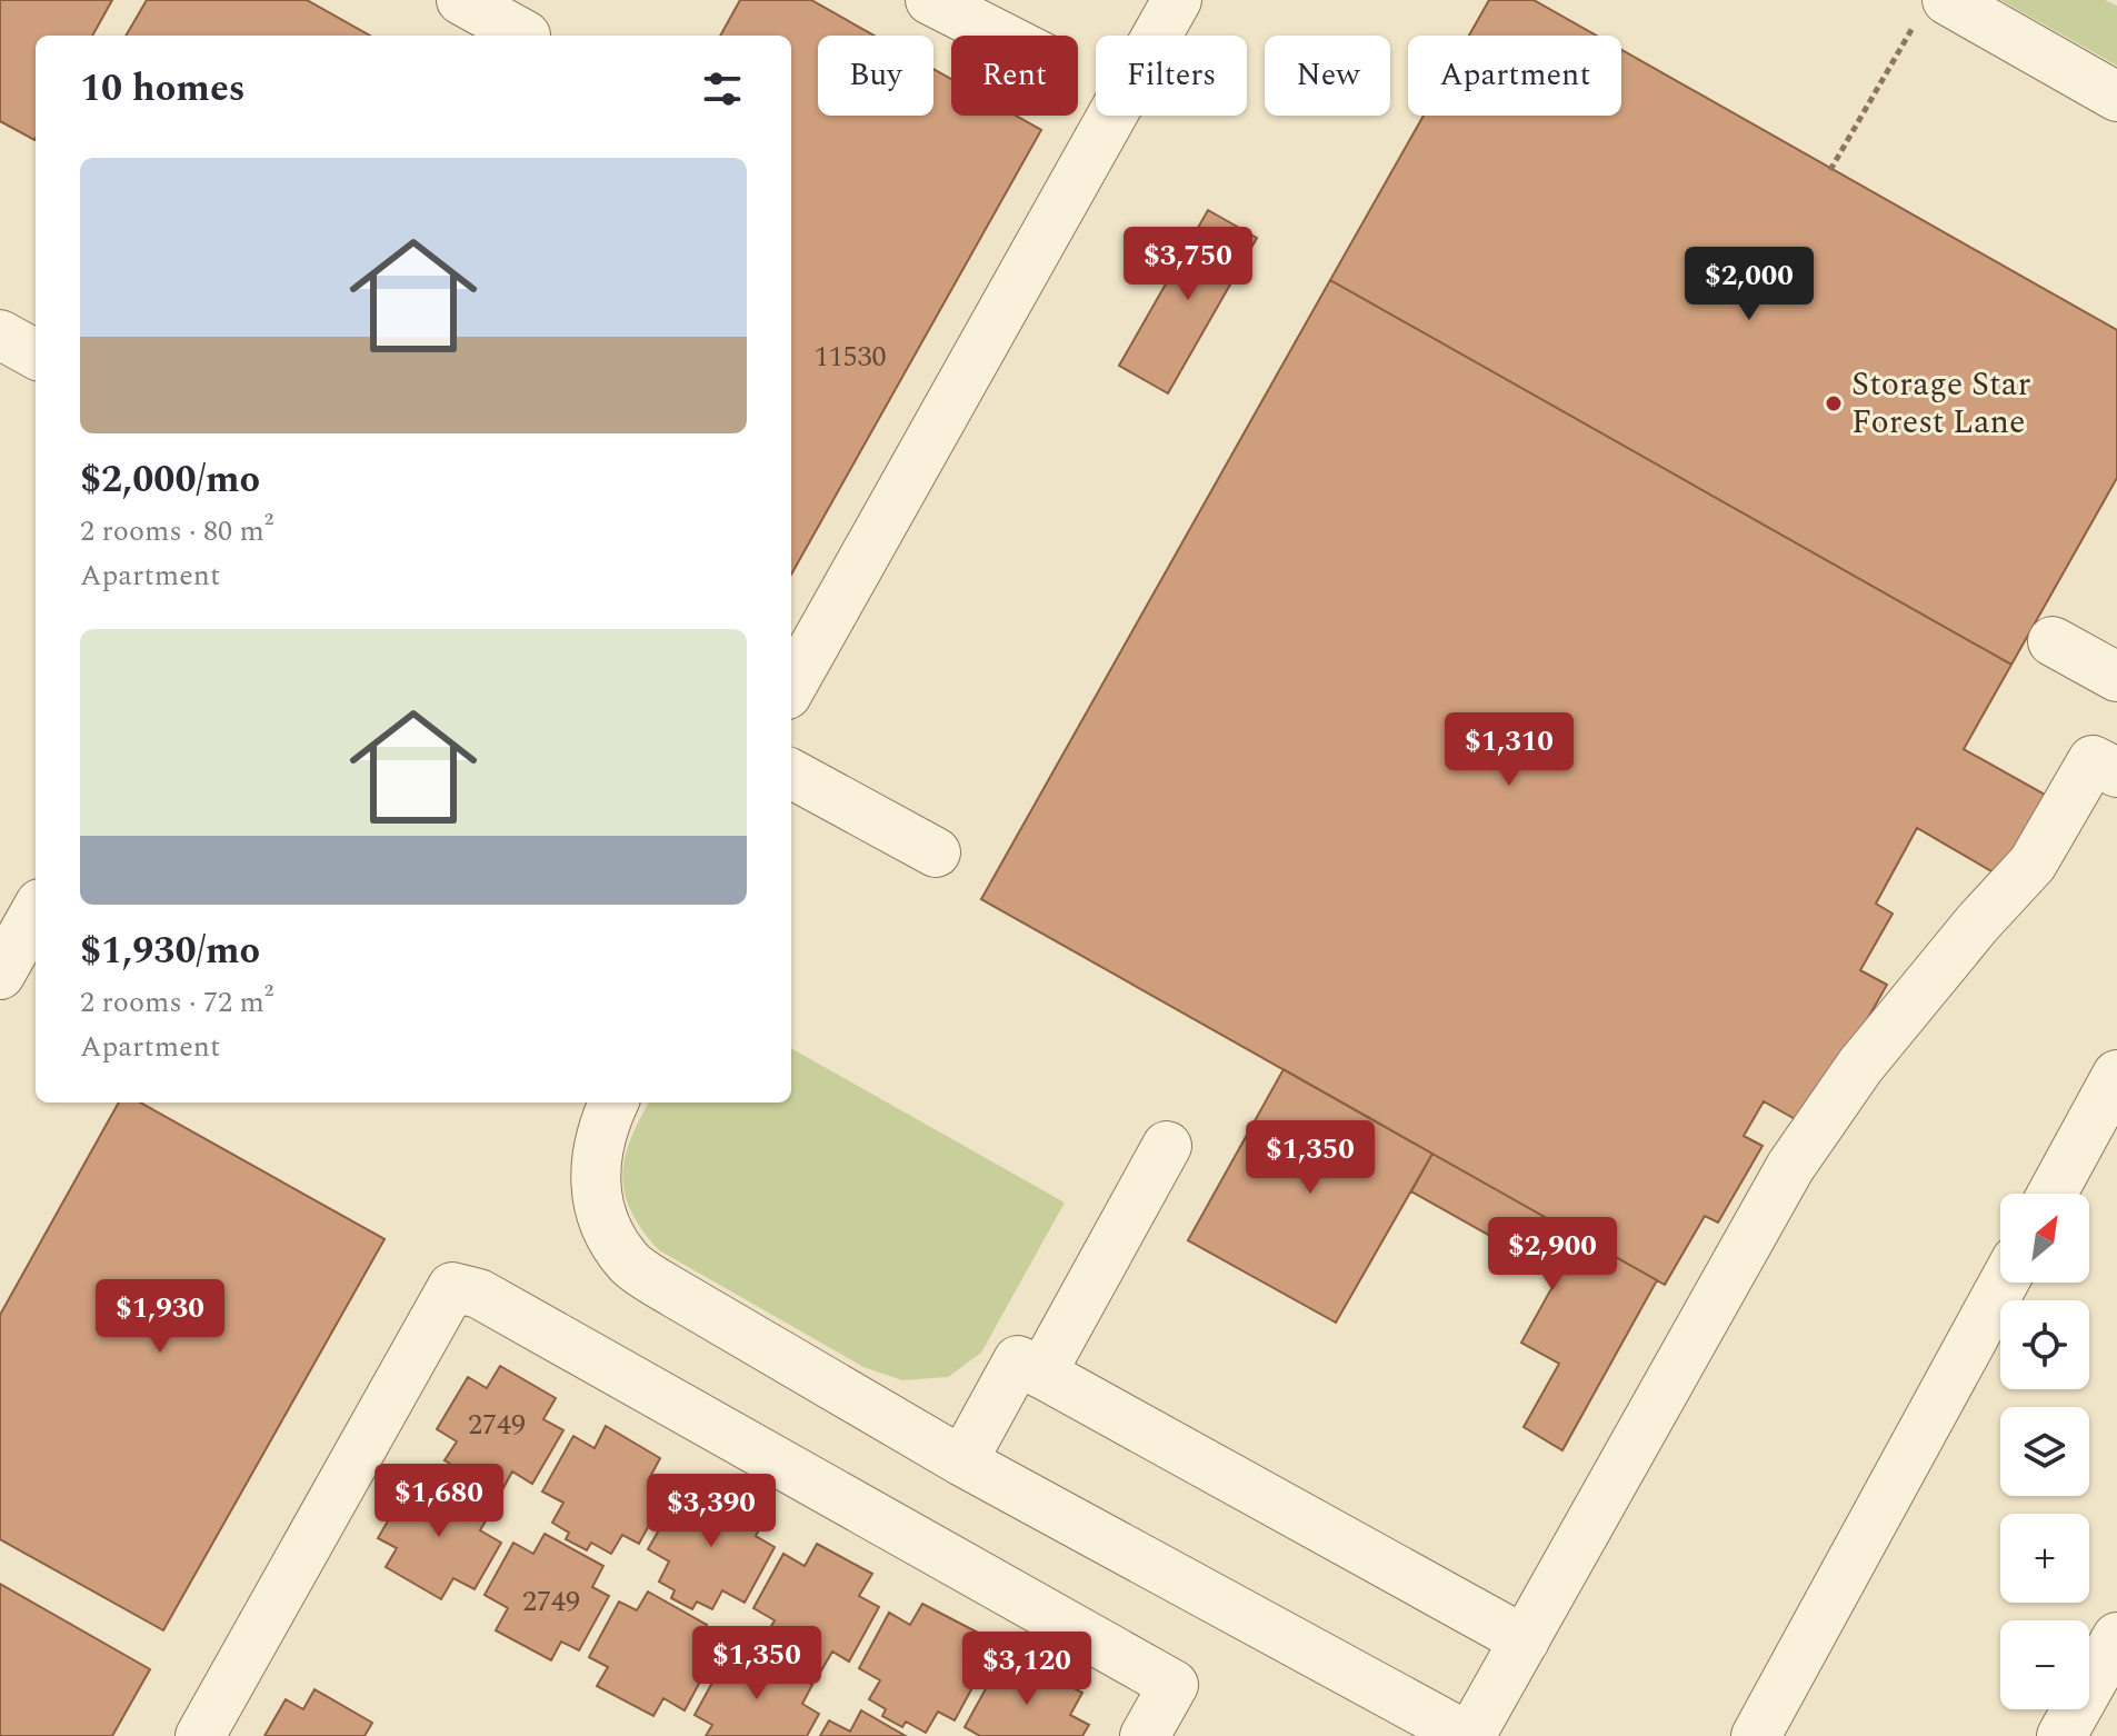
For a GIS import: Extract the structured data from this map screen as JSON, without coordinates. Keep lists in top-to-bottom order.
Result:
{
  "places": ["Storage Star Forest Lane"],
  "house_numbers": ["11530", "2749", "2749"],
  "north": "top right",
  "page": {
    "chip": [
      "Buy",
      "Rent",
      "Filters",
      "New",
      "Apartment"
    ],
    "heading": "10 homes",
    "list": [
      {
        "name": "$2,000/mo",
        "note": "2 rooms · 80 m² · Apartment"
      },
      {
        "name": "$1,930/mo",
        "note": "2 rooms · 72 m² · Apartment"
      }
    ],
    "price": [
      "$3,750",
      "$2,000",
      "$1,310",
      "$1,350",
      "$2,900",
      "$1,930",
      "$1,680",
      "$3,390",
      "$1,350",
      "$3,120"
    ],
    "map_buttons": ["+", "−"]
  }
}
